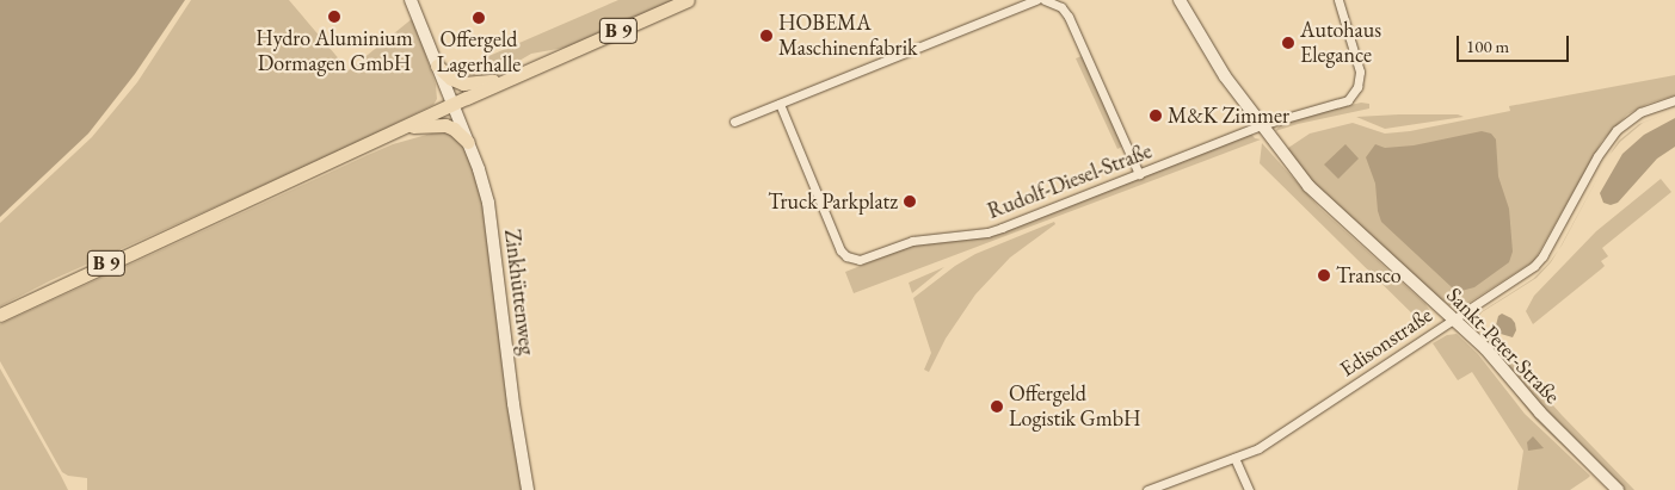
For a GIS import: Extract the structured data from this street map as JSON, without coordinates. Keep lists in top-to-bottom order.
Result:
{
  "streets": {
    "main road": ["B 9"],
    "street": [
      "Rudolf-Diesel-Straße",
      "Zinkhüttenweg",
      "Edisonstraße",
      "Sankt-Peter-Straße"
    ]
  },
  "crossings": [
    ["B 9", "Zinkhüttenweg"],
    ["Rudolf-Diesel-Straße", "Sankt-Peter-Straße"],
    ["Edisonstraße", "Sankt-Peter-Straße"]
  ],
  "places": [
    "Hydro Aluminium Dormagen GmbH",
    "Offergeld Lagerhalle",
    "HOBEMA Maschinenfabrik",
    "Autohaus Elegance",
    "M&K Zimmer",
    "Truck Parkplatz",
    "Transco",
    "Offergeld Logistik GmbH"
  ],
  "scale_bar": "100 m"
}
